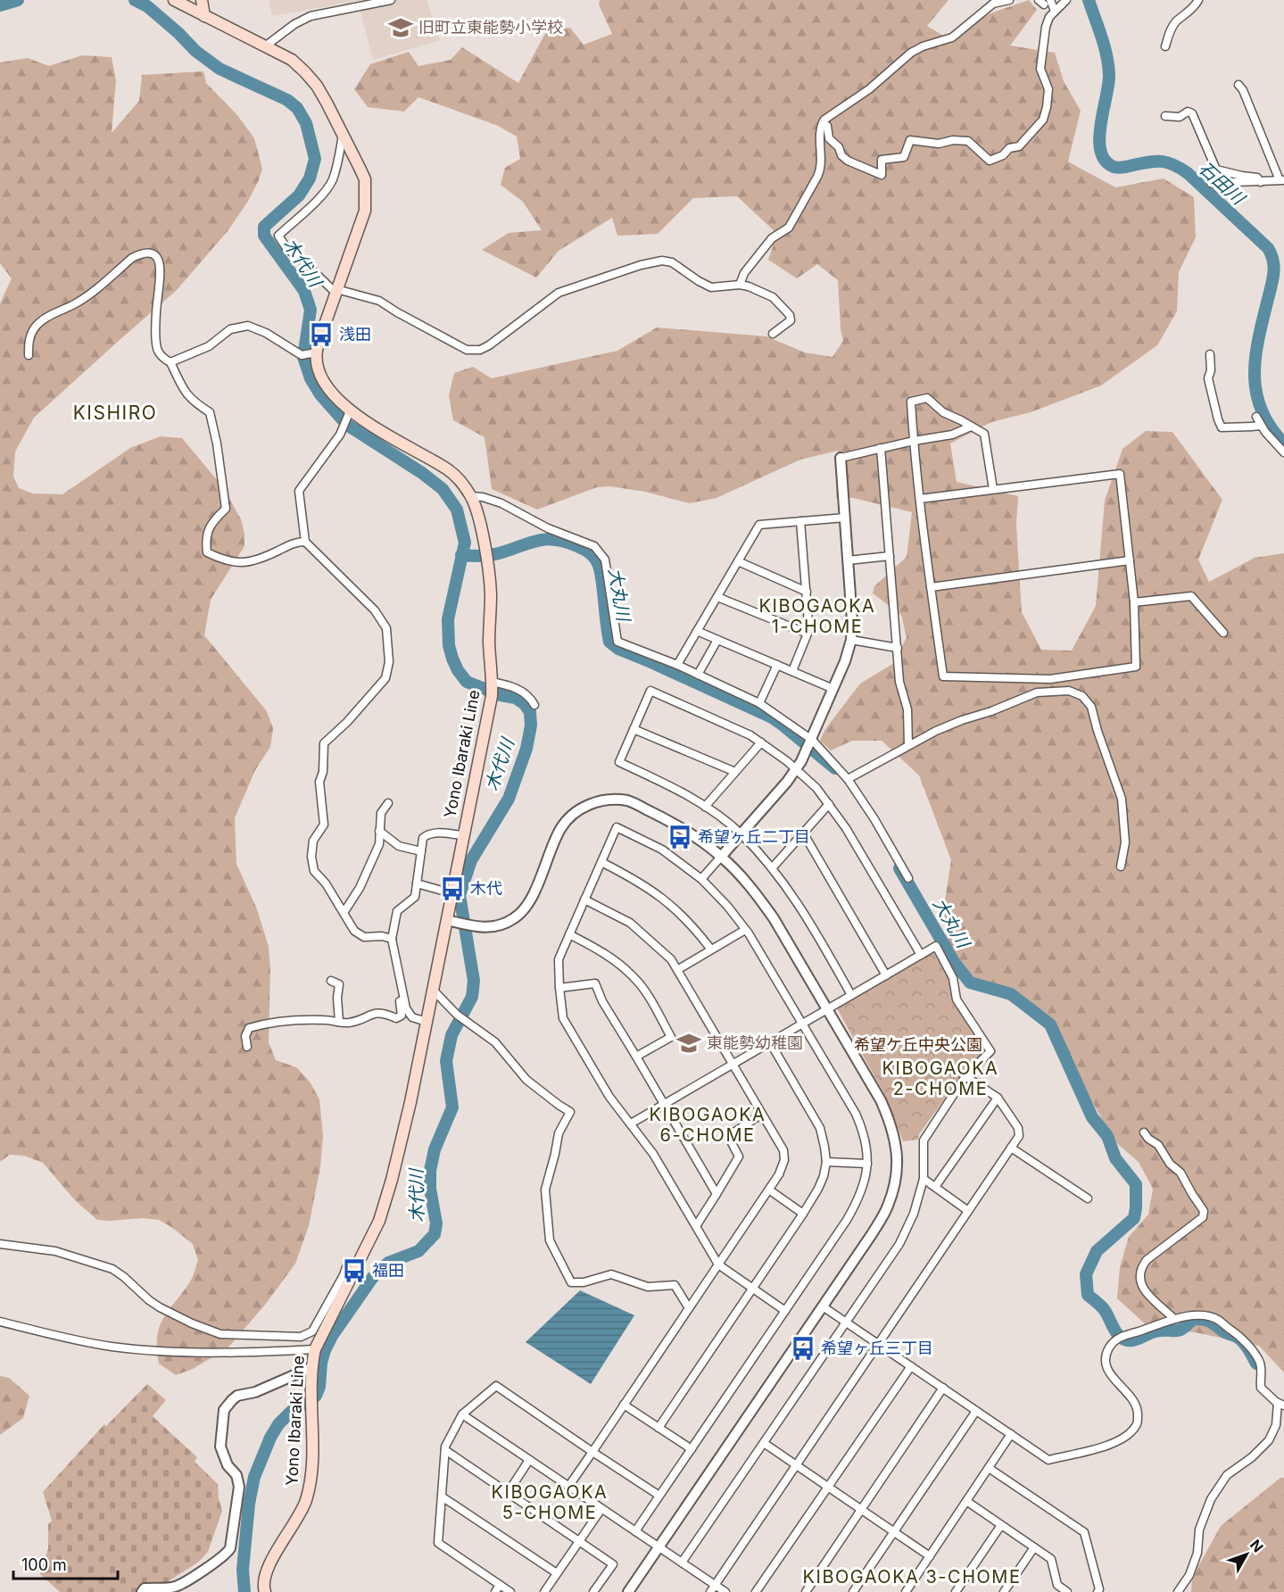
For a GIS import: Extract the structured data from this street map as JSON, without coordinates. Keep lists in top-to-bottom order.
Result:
{
  "streets": {
    "main road": ["Yono Ibaraki Line"]
  },
  "districts": [
    "KISHIRO",
    "KIBOGAOKA 1-CHOME",
    "KIBOGAOKA 2-CHOME",
    "KIBOGAOKA 6-CHOME",
    "KIBOGAOKA 5-CHOME",
    "KIBOGAOKA 3-CHOME"
  ],
  "water": ["石田川", "木代川", "大丸川"],
  "parks": ["希望ケ丘中央公園"],
  "places": {
    "school or university": ["旧町立東能勢小学校", "東能勢幼稚園"],
    "bus stop": [
      "浅田",
      "希望ヶ丘二丁目",
      "木代",
      "福田",
      "希望ヶ丘三丁目"
    ]
  },
  "scale_bar": "100 m",
  "north": "top right"
}
